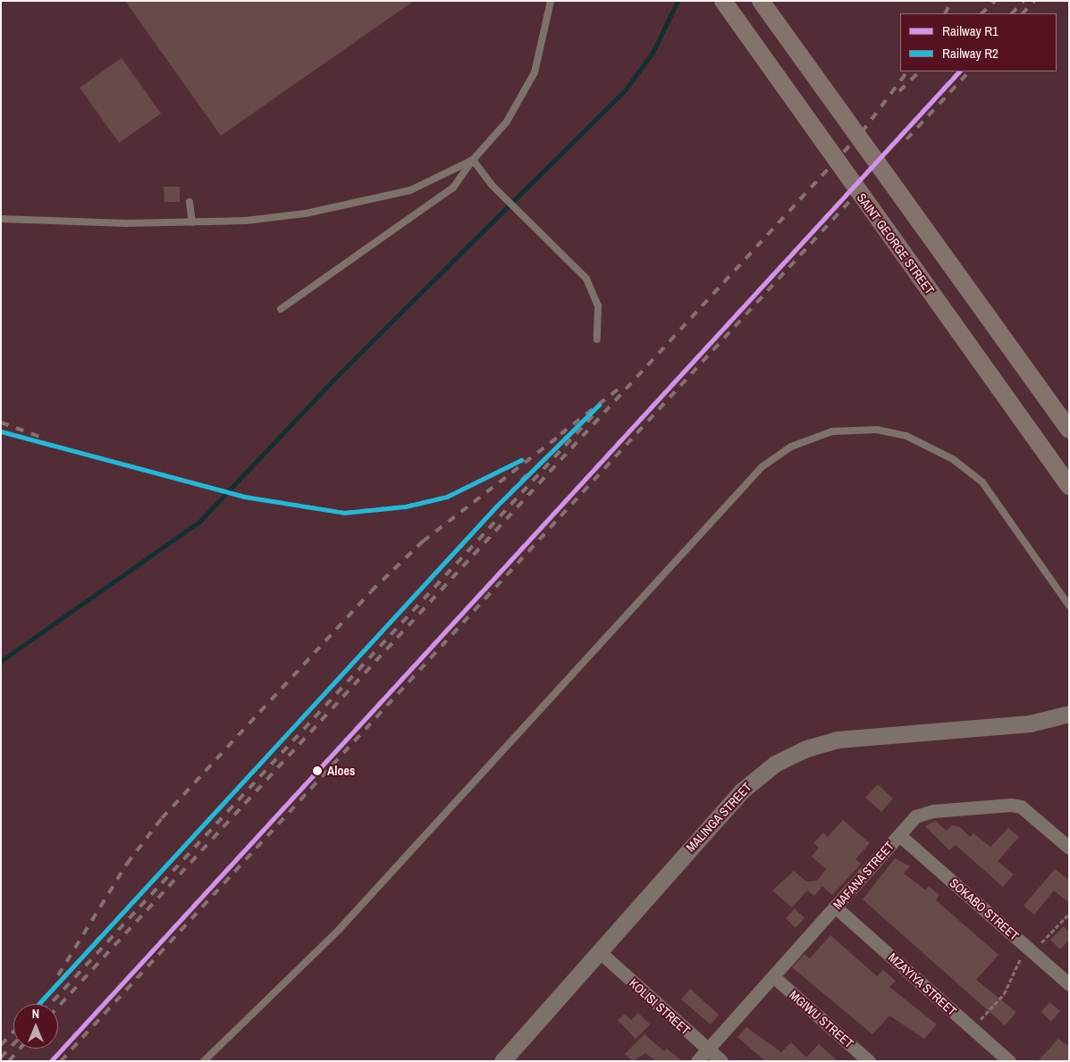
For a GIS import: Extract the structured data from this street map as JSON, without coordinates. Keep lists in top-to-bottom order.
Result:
{
  "streets": {
    "main road": ["SAINT GEORGE STREET"],
    "street": [
      "MALINGA STREET",
      "MAFANA STREET",
      "SOKABO STREET",
      "MZAYIYA STREET",
      "KOLISI STREET",
      "MGIWU STREET"
    ]
  },
  "crossings": [
    ["MALINGA STREET", "KOLISI STREET"],
    ["MAFANA STREET", "SOKABO STREET"],
    ["MAFANA STREET", "MZAYIYA STREET"],
    ["MAFANA STREET", "KOLISI STREET"],
    ["MAFANA STREET", "MGIWU STREET"]
  ],
  "places": ["Aloes"],
  "lines": ["rail line R1", "rail line R2"],
  "legend": ["Railway R1", "Railway R2"],
  "north": "top"
}
